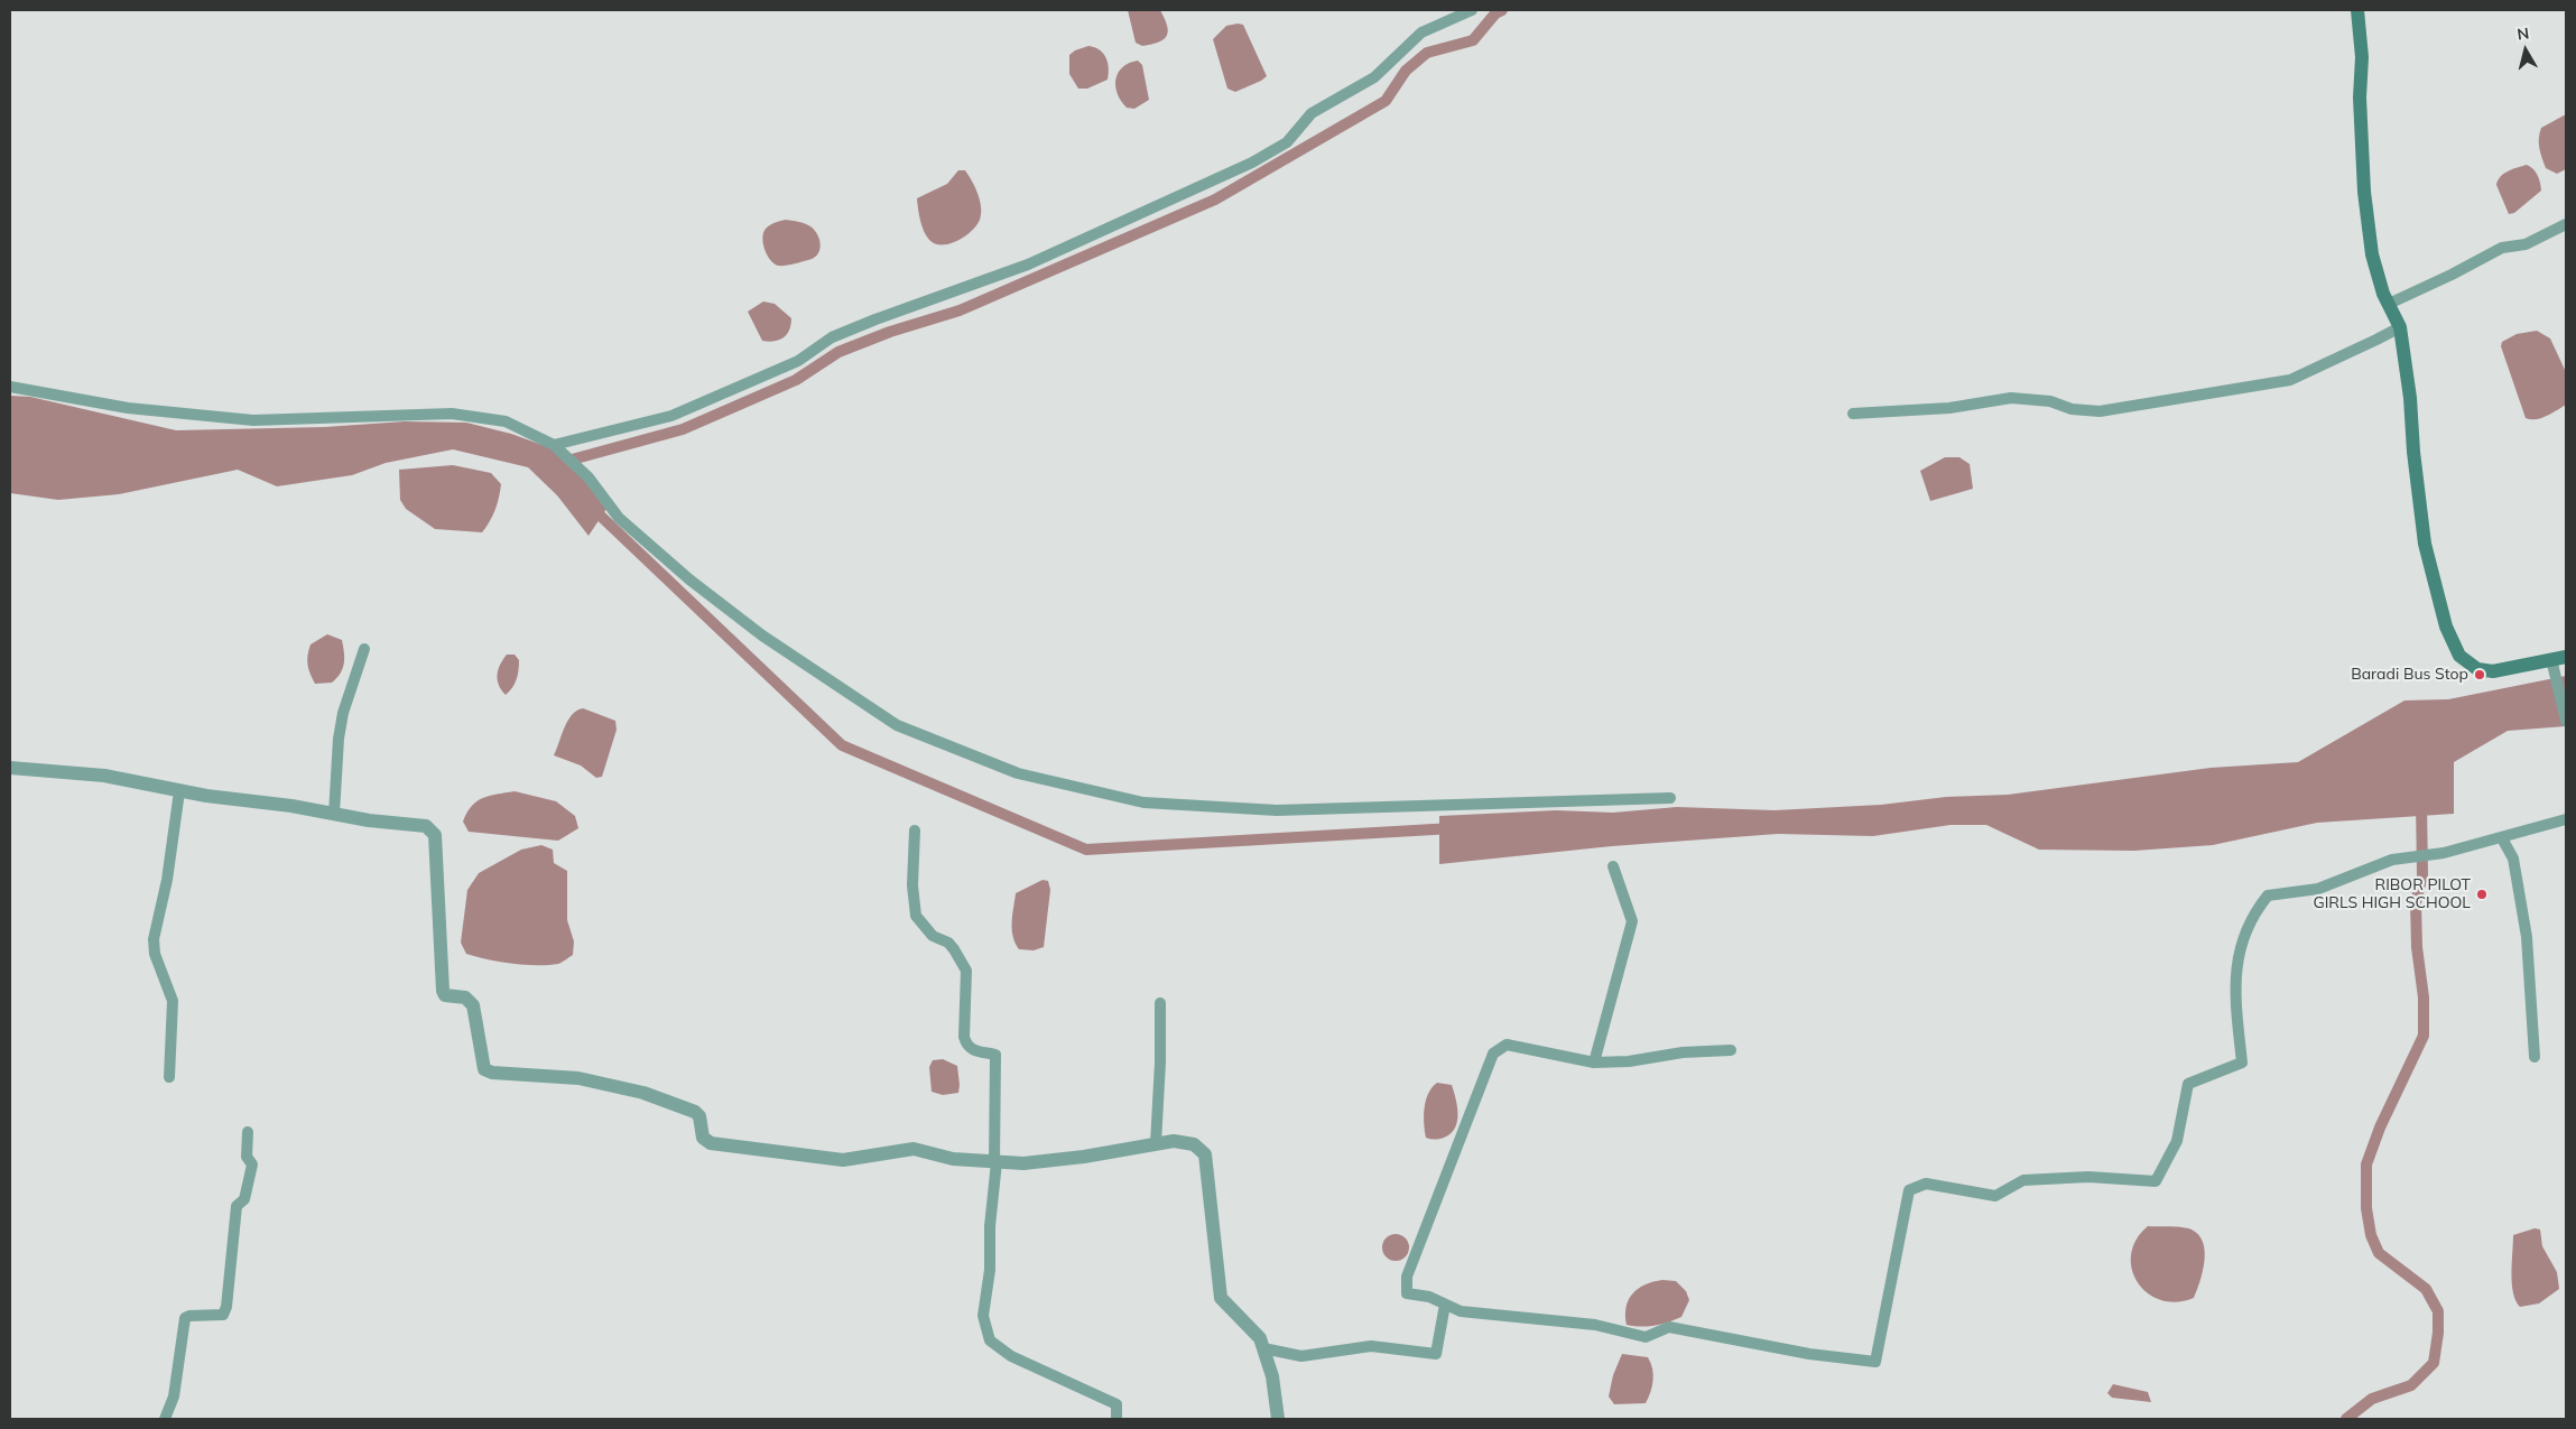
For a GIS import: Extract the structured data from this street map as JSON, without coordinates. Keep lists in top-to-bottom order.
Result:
{
  "places": ["Baradi Bus Stop", "RIBOR PILOT GIRLS HIGH SCHOOL"],
  "north": "top"
}
